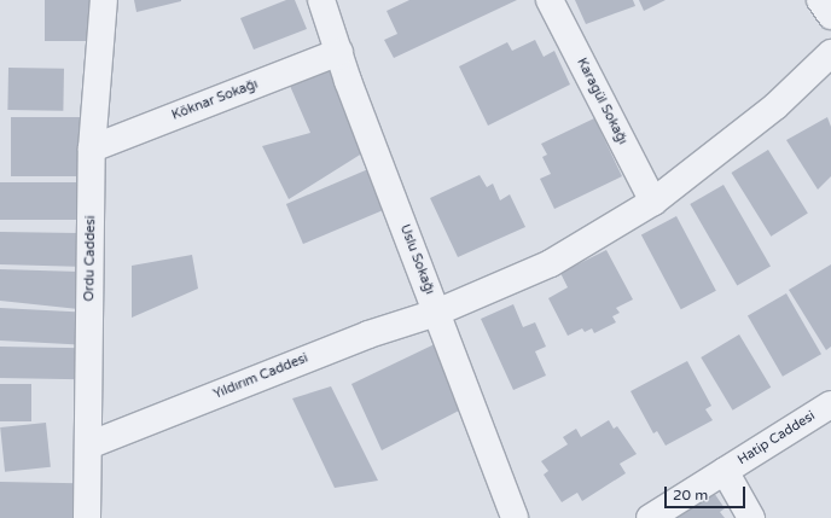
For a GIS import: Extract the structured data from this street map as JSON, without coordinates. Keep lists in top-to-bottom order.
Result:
{
  "streets": {
    "street": [
      "Köknar Sokağı",
      "Karagül Sokağı",
      "Ordu Caddesi",
      "Uslu Sokağı",
      "Yıldırım Caddesi",
      "Hatip Caddesi"
    ]
  },
  "crossings": [
    ["Köknar Sokağı", "Ordu Caddesi"],
    ["Köknar Sokağı", "Uslu Sokağı"],
    ["Karagül Sokağı", "Yıldırım Caddesi"],
    ["Ordu Caddesi", "Yıldırım Caddesi"],
    ["Uslu Sokağı", "Yıldırım Caddesi"]
  ],
  "scale_bar": "20 m"
}
